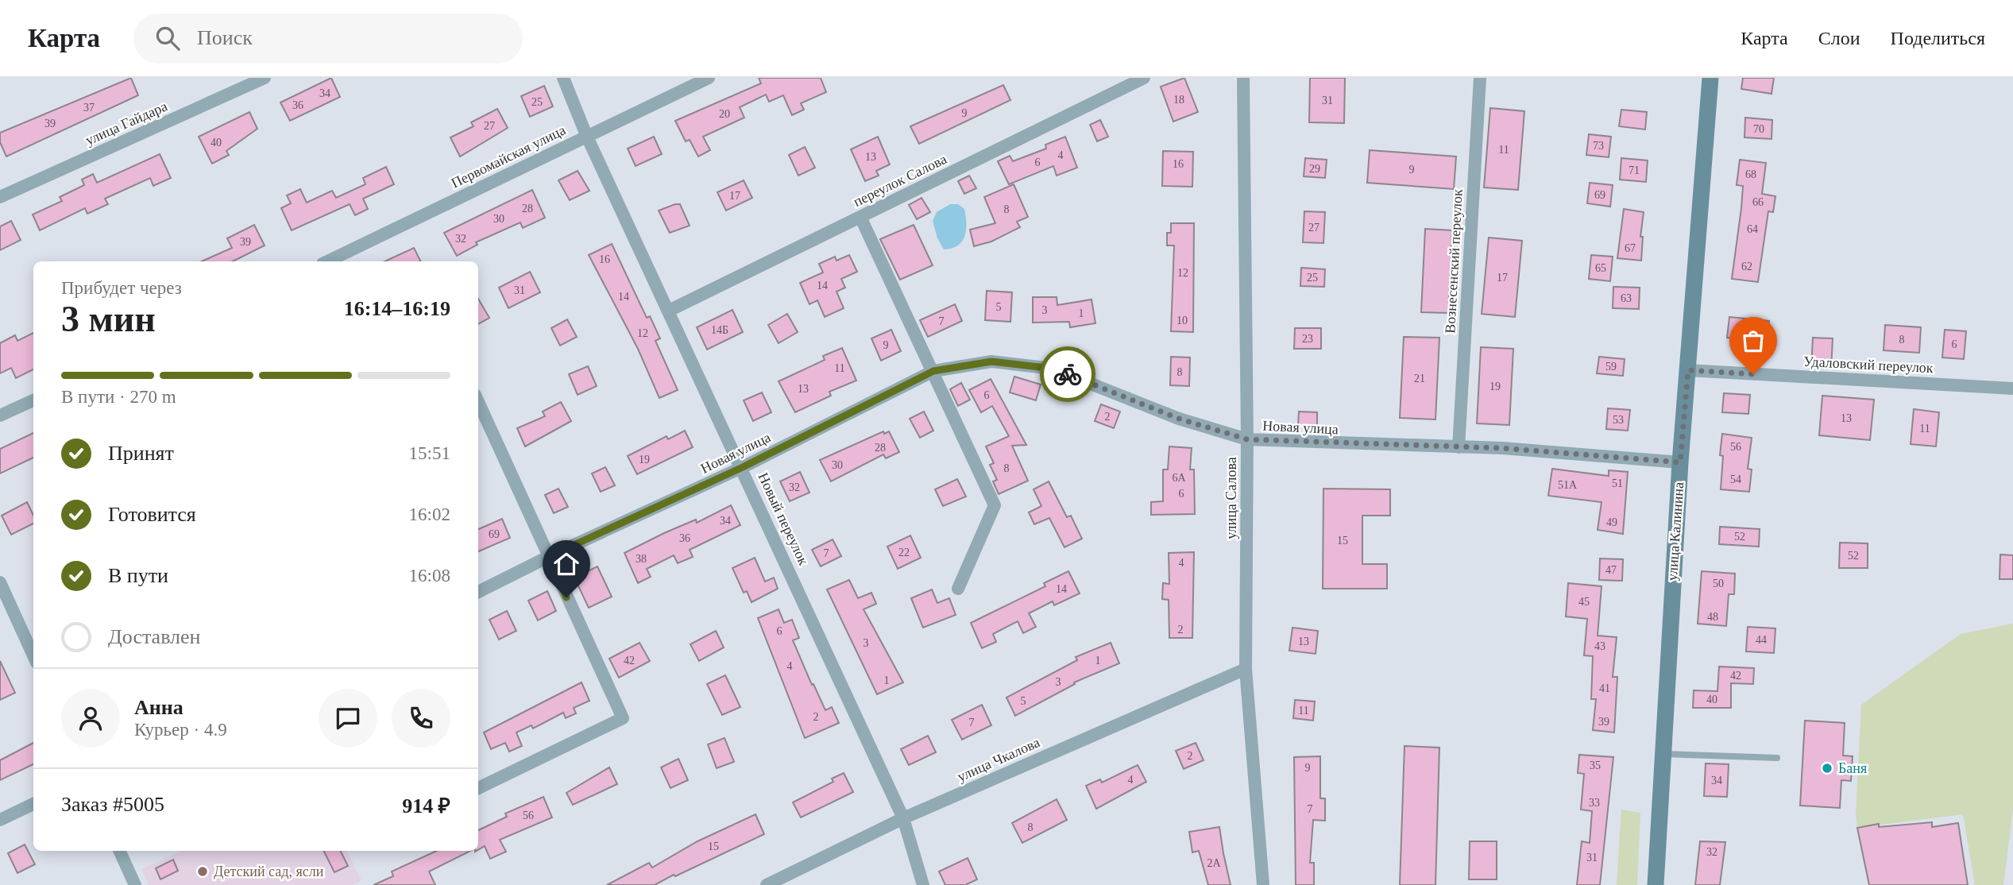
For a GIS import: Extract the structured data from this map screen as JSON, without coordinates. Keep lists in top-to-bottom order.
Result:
{
  "streets": {
    "main road": ["улица Калинина"],
    "street": [
      "улица Гайдара",
      "Первомайская улица",
      "переулок Салова",
      "Вознесенский переулок",
      "Удаловский переулок",
      "Новая улица",
      "улица Салова",
      "Новый переулок",
      "улица Чкалова"
    ]
  },
  "crossings": [
    ["Первомайская улица", "Новый переулок"],
    ["переулок Салова", "Новый переулок"],
    ["Вознесенский переулок", "Новая улица"],
    ["Удаловский переулок", "улица Калинина"],
    ["Новая улица", "улица Салова"],
    ["Новая улица", "Новый переулок"],
    ["Новая улица", "улица Калинина"],
    ["улица Салова", "улица Чкалова"],
    ["Новый переулок", "улица Чкалова"]
  ],
  "places": ["Баня", "Детский сад, ясли"],
  "house_numbers": [
    "34",
    "18",
    "31",
    "25",
    "36",
    "37",
    "9",
    "20",
    "39",
    "27",
    "70",
    "40",
    "73",
    "11",
    "4",
    "13",
    "6",
    "16",
    "29",
    "9",
    "71",
    "68",
    "69",
    "17",
    "66",
    "28",
    "8",
    "30",
    "27",
    "64",
    "32",
    "39",
    "67",
    "16",
    "62",
    "65",
    "12",
    "25",
    "17",
    "14",
    "31",
    "14",
    "63",
    "5",
    "3",
    "1",
    "10",
    "7",
    "14Б",
    "12",
    "23",
    "8",
    "6",
    "9",
    "59",
    "11",
    "8",
    "21",
    "19",
    "13",
    "6",
    "2",
    "13",
    "53",
    "11",
    "56",
    "28",
    "19",
    "30",
    "8",
    "6А",
    "54",
    "51",
    "51А",
    "32",
    "6",
    "34",
    "49",
    "69",
    "52",
    "36",
    "15",
    "22",
    "7",
    "52",
    "38",
    "4",
    "47",
    "50",
    "14",
    "45",
    "48",
    "2",
    "6",
    "44",
    "13",
    "3",
    "43",
    "42",
    "1",
    "4",
    "42",
    "1",
    "3",
    "41",
    "40",
    "5",
    "11",
    "2",
    "39",
    "7",
    "2",
    "35",
    "9",
    "4",
    "34",
    "33",
    "7",
    "56",
    "8",
    "15",
    "32",
    "31",
    "2А"
  ],
  "page": {
    "header": "Карта",
    "search": "Поиск",
    "nav": ["Карта", "Слои", "Поделиться"],
    "heading": ["3 мин", "Прибудет через", "16:14–16:19"],
    "panel": [
      "Анна",
      "Курьер · 4.9",
      "Заказ #5005",
      "914 ₽"
    ],
    "bar": "В пути · 270 m",
    "list": [
      ["Принят", "15:51"],
      ["Готовится", "16:02"],
      ["В пути", "16:08"],
      "Доставлен"
    ]
  }
}
